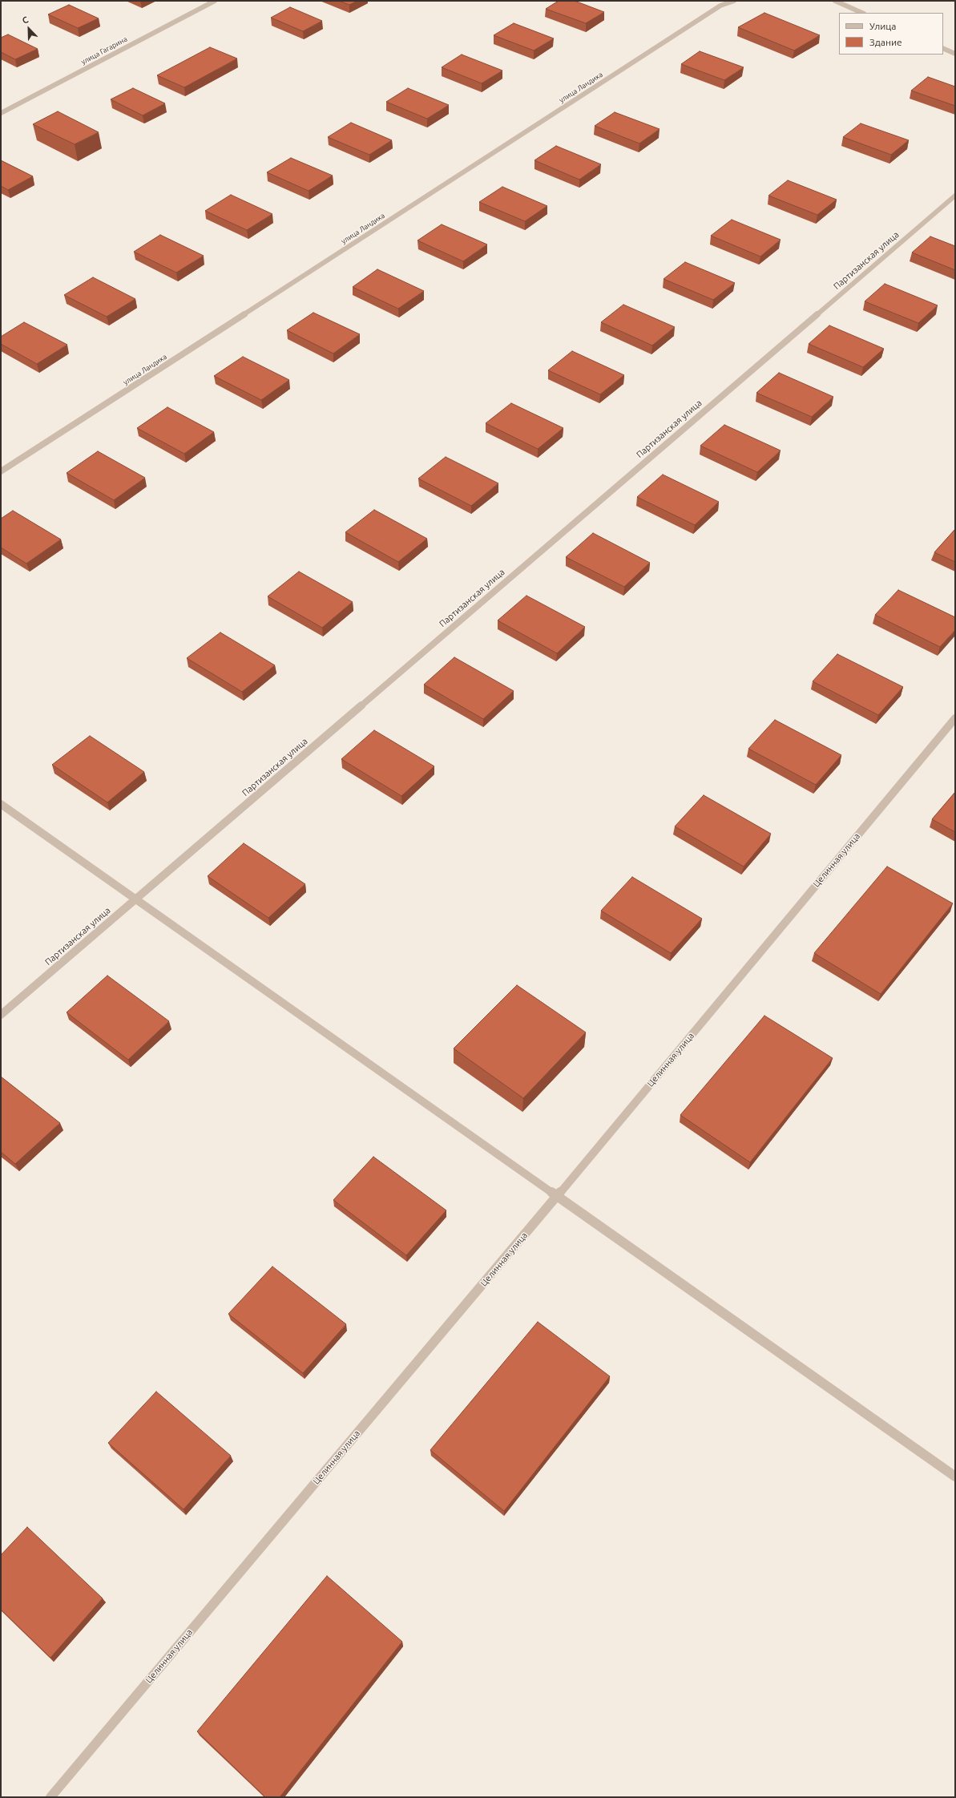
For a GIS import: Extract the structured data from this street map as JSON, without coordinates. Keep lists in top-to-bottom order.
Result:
{
  "streets": {
    "street": [
      "улица Гагарина",
      "улица Ландика",
      "Партизанская улица",
      "Целинная улица"
    ]
  },
  "legend": ["Улица", "Здание"],
  "north": "top left"
}
